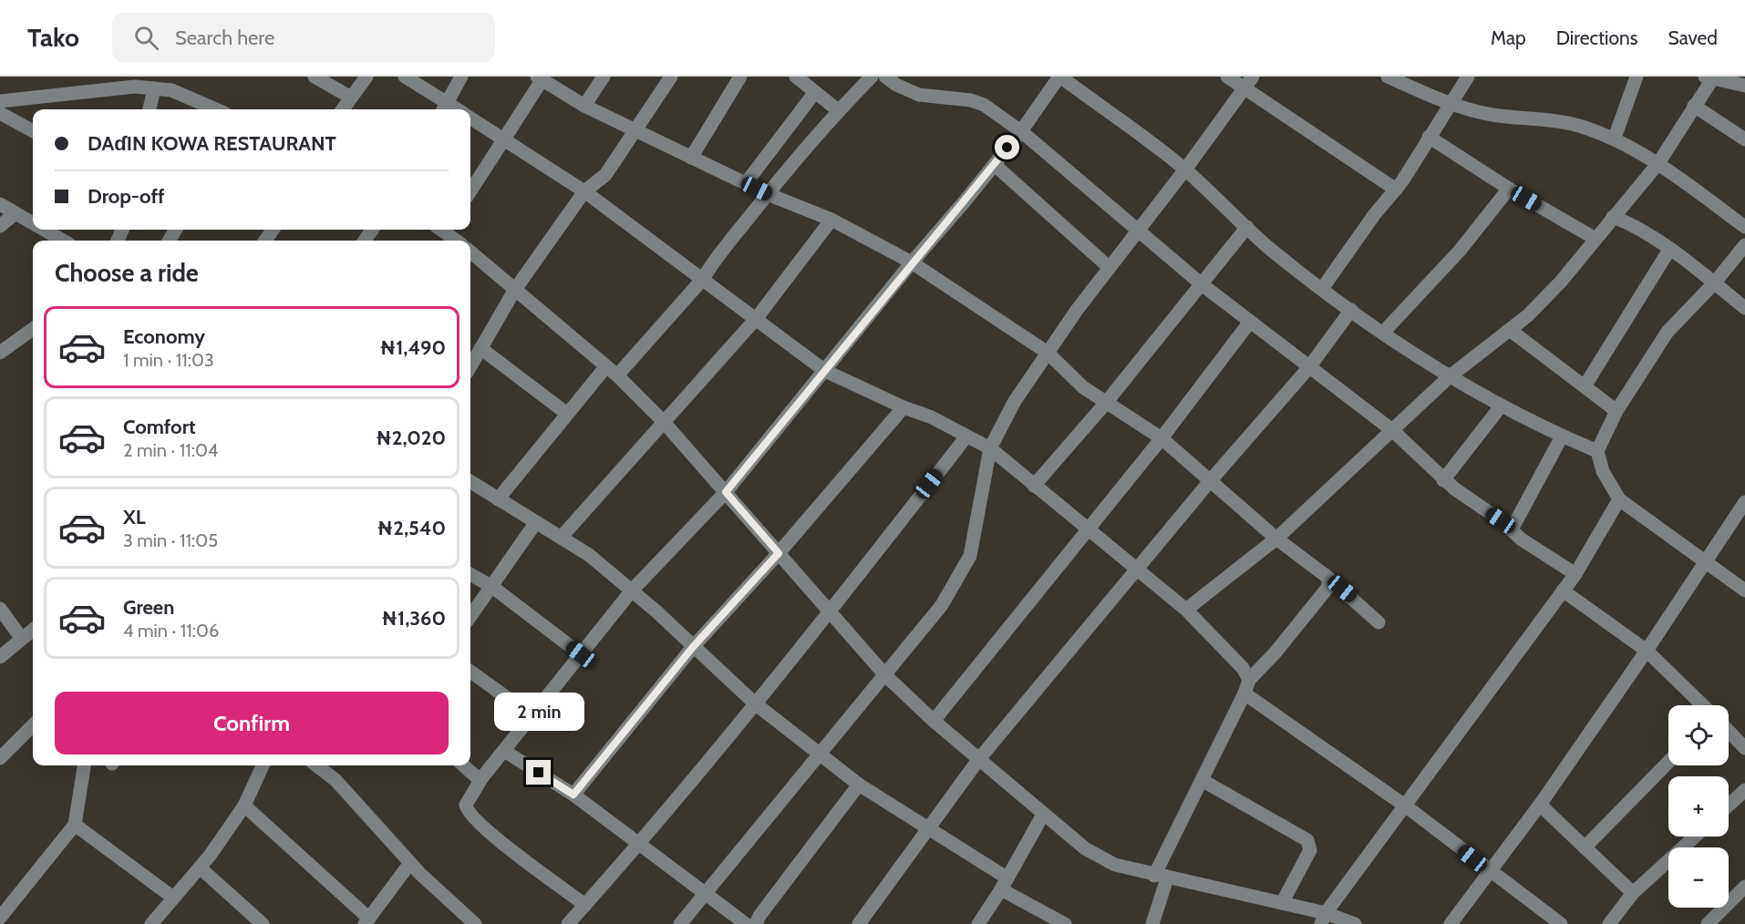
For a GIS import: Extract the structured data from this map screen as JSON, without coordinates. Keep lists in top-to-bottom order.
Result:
{
  "page": {
    "header": "Tako",
    "search": "Search here",
    "nav": ["Map", "Directions", "Saved"],
    "banner": ["DAɗIN KOWA RESTAURANT", "Drop-off"],
    "heading": "Choose a ride",
    "list": [
      {
        "name": "Economy",
        "note": "1 min · 11:03",
        "value": "₦1,490"
      },
      {
        "name": "Comfort",
        "note": "2 min · 11:04",
        "value": "₦2,020"
      },
      {
        "name": "XL",
        "note": "3 min · 11:05",
        "value": "₦2,540"
      },
      {
        "name": "Green",
        "note": "4 min · 11:06",
        "value": "₦1,360"
      }
    ],
    "buttons": "Confirm",
    "bubble": "2 min",
    "map_buttons": ["+", "−"]
  }
}
